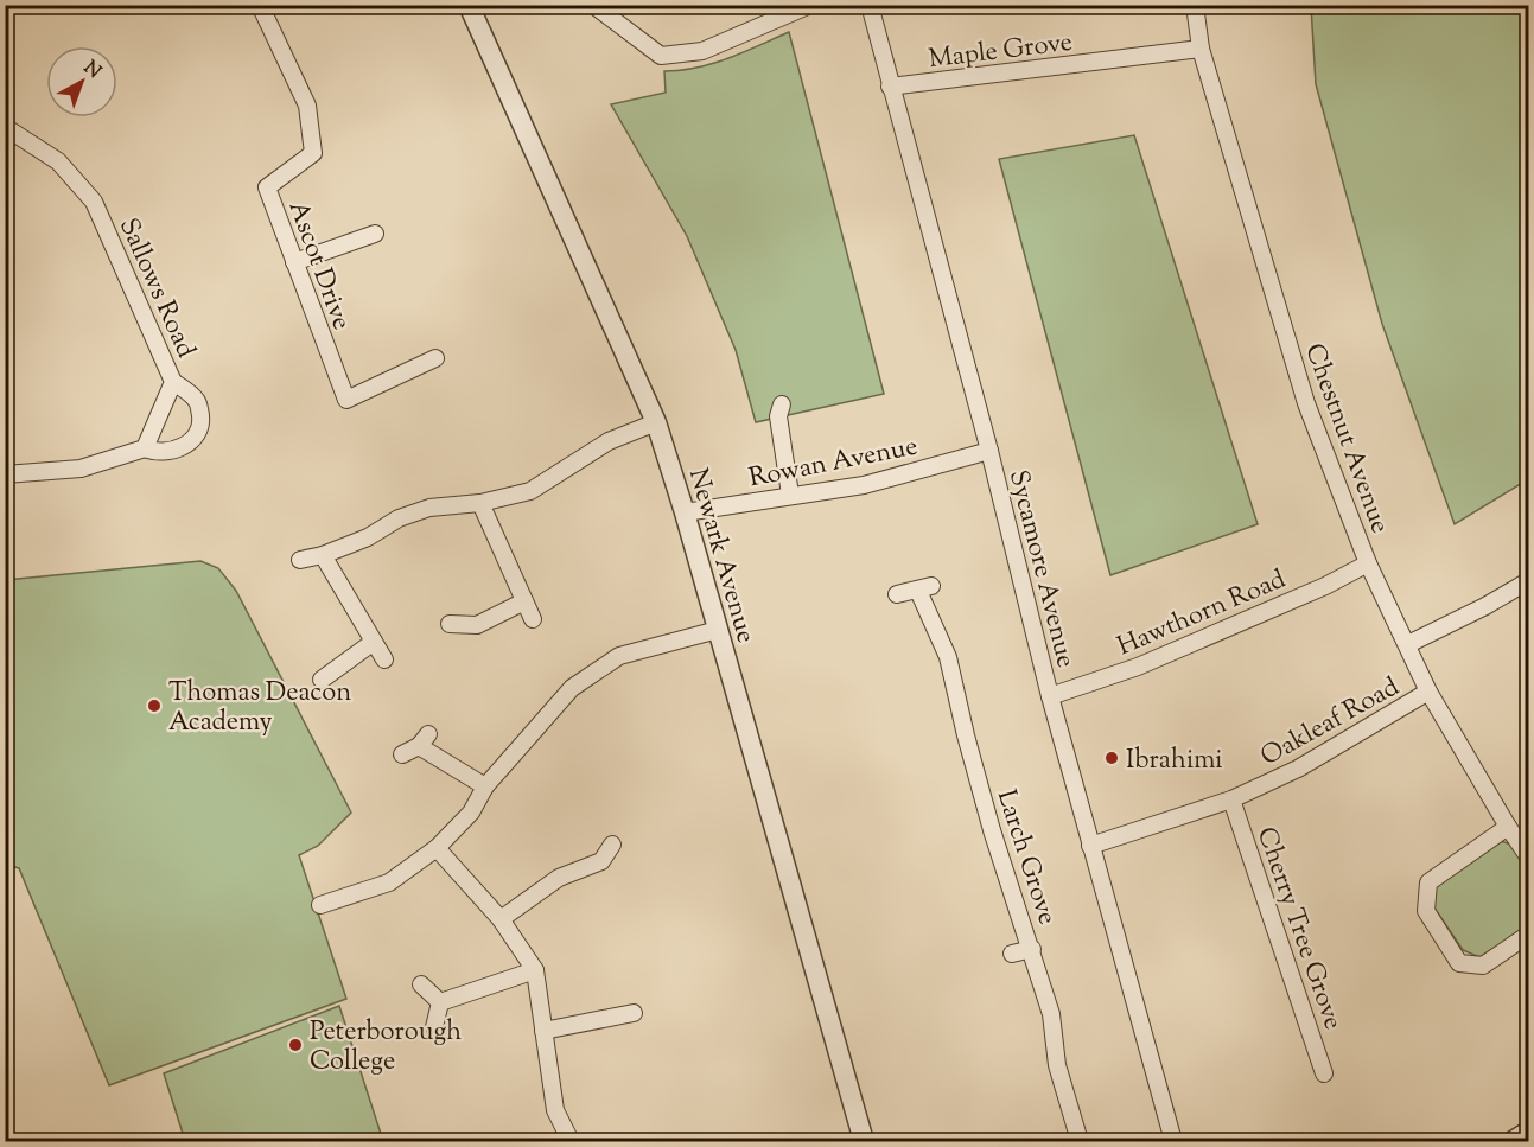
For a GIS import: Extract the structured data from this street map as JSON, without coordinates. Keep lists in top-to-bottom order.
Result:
{
  "streets": {
    "street": [
      "Maple Grove",
      "Ascot Drive",
      "Sallows Road",
      "Chestnut Avenue",
      "Rowan Avenue",
      "Newark Avenue",
      "Sycamore Avenue",
      "Hawthorn Road",
      "Oakleaf Road",
      "Larch Grove",
      "Cherry Tree Grove"
    ]
  },
  "crossings": [
    ["Maple Grove", "Chestnut Avenue"],
    ["Maple Grove", "Sycamore Avenue"],
    ["Chestnut Avenue", "Hawthorn Road"],
    ["Chestnut Avenue", "Oakleaf Road"],
    ["Rowan Avenue", "Newark Avenue"],
    ["Rowan Avenue", "Sycamore Avenue"],
    ["Sycamore Avenue", "Hawthorn Road"],
    ["Sycamore Avenue", "Oakleaf Road"],
    ["Oakleaf Road", "Cherry Tree Grove"]
  ],
  "places": ["Thomas Deacon Academy", "Ibrahimi", "Peterborough College"],
  "north": "top right"
}
